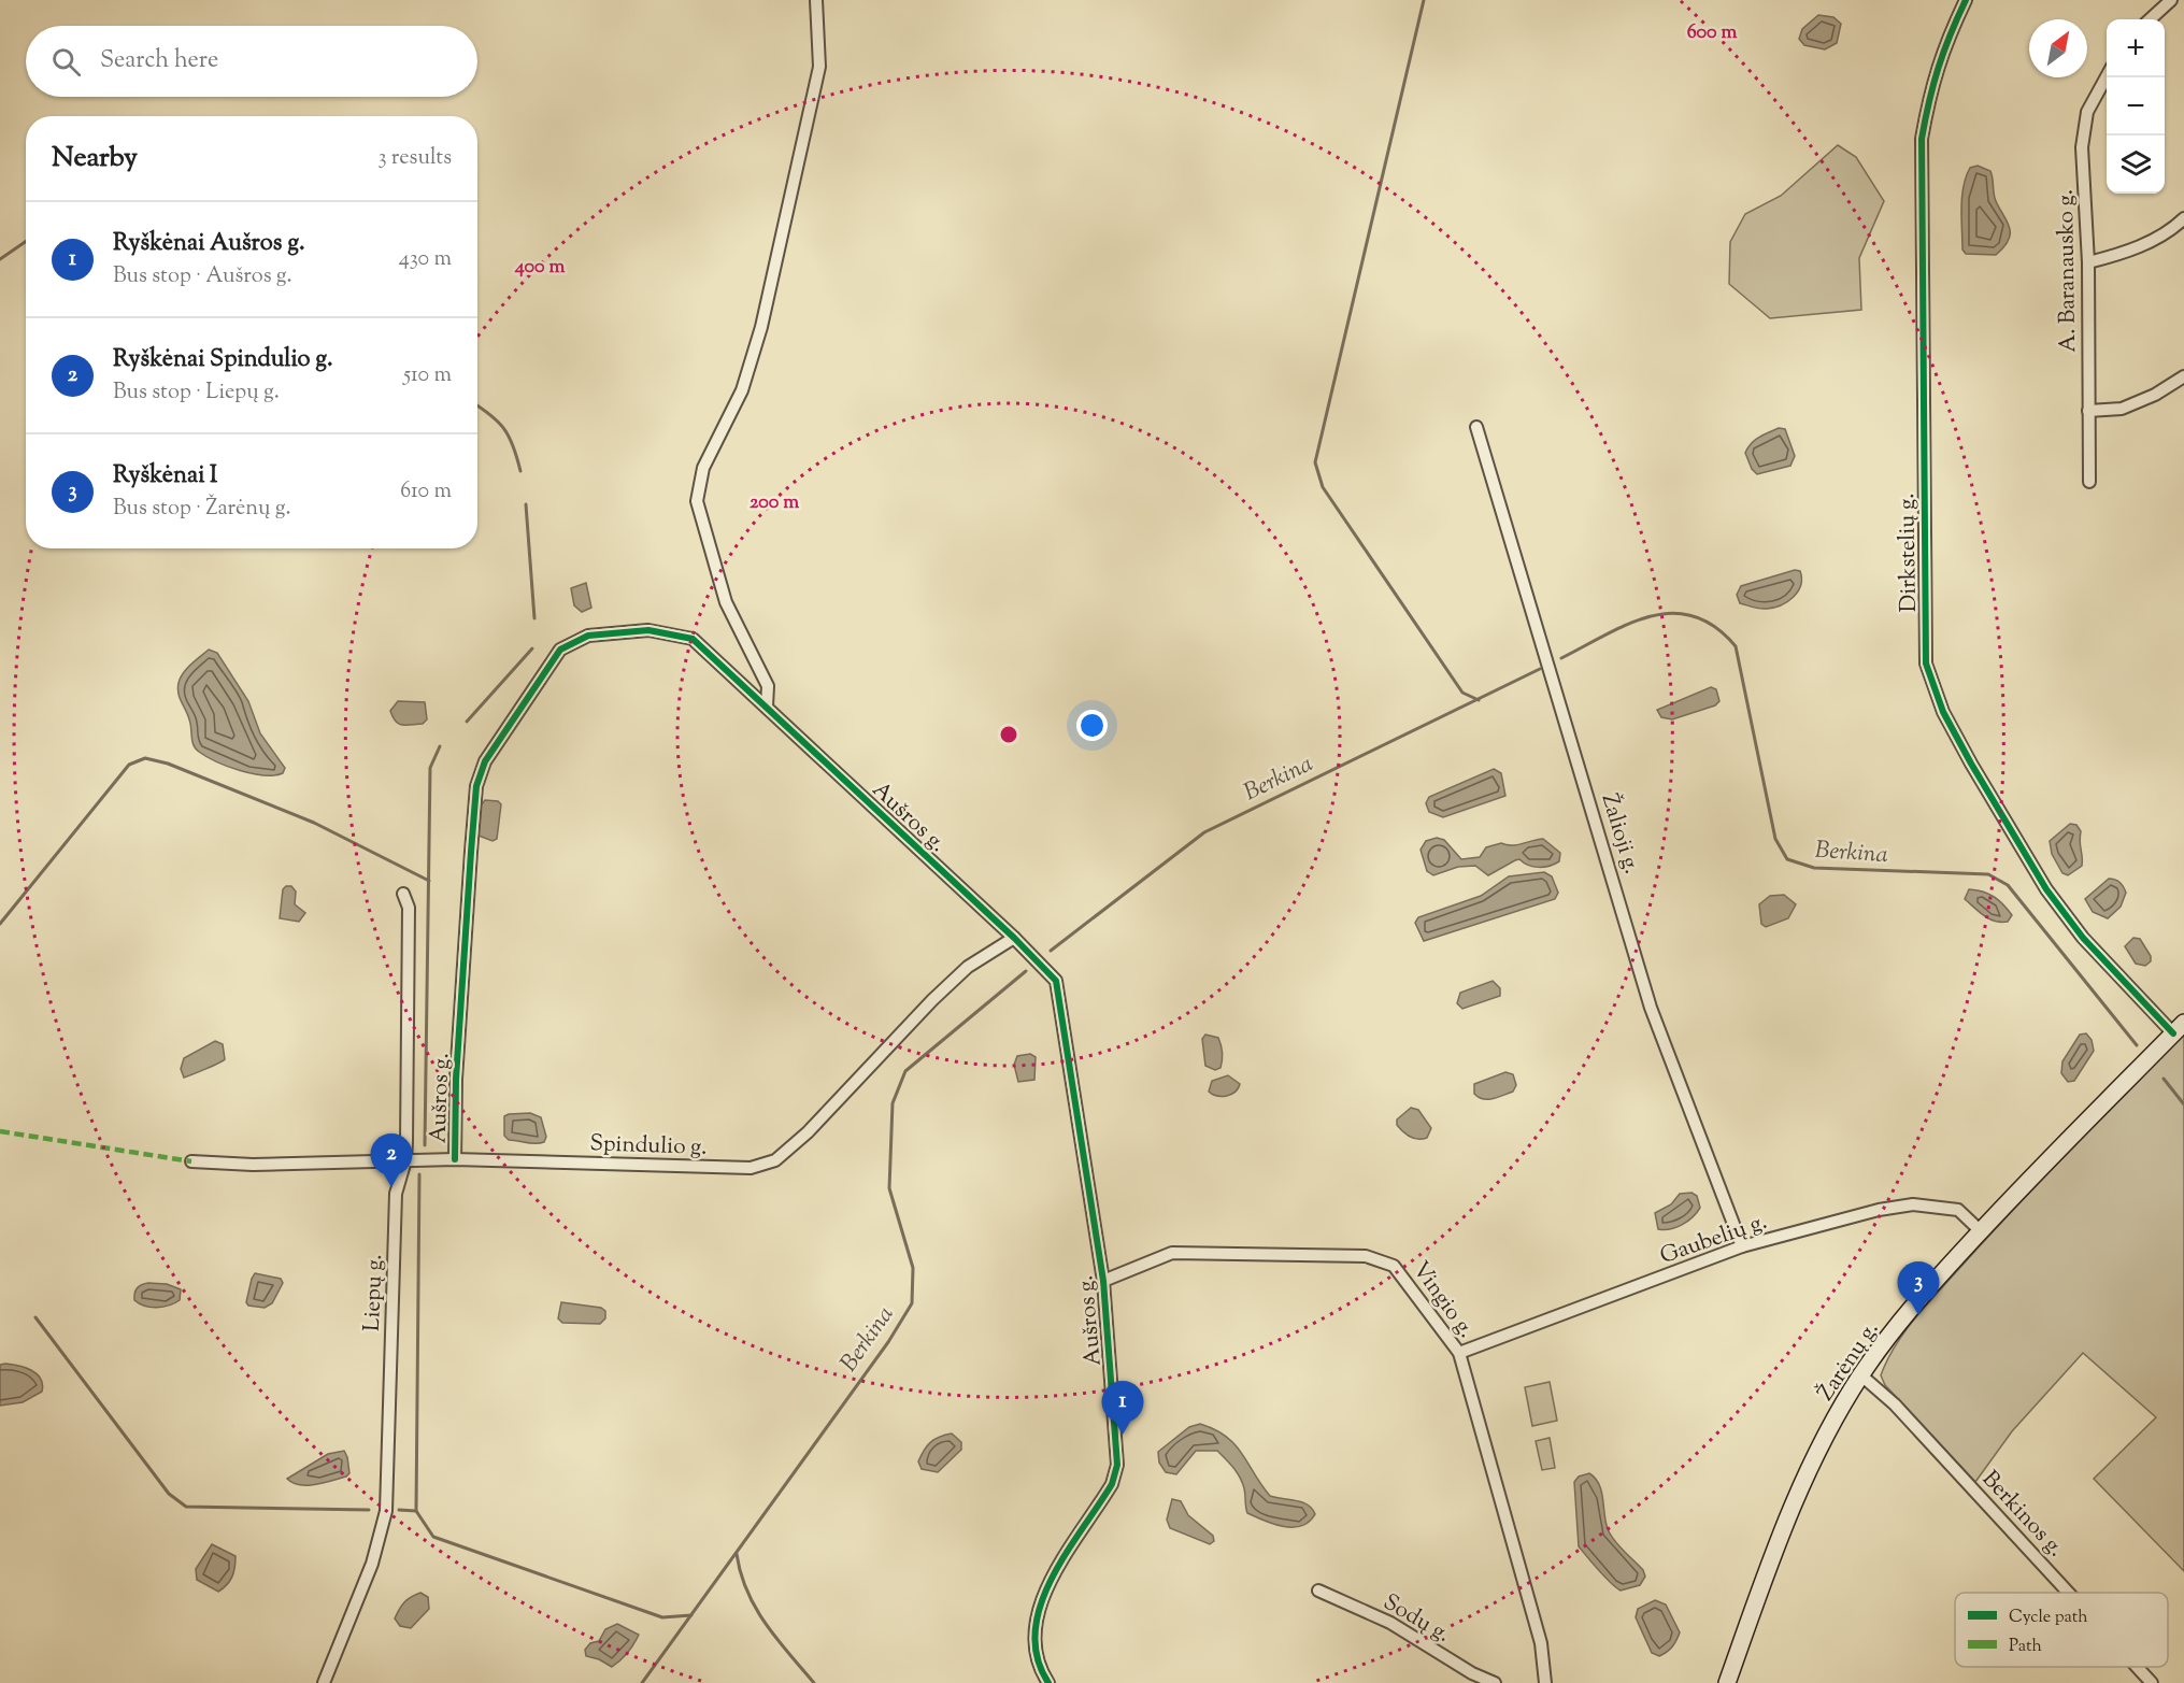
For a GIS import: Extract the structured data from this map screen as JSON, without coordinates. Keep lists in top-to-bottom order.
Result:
{
  "streets": {
    "main road": ["Žarėnų g."],
    "street": [
      "A. Baranausko g.",
      "Dirkstelių g.",
      "Aušros g.",
      "Žalioji g.",
      "Spindulio g.",
      "Gaubelių g.",
      "Liepų g.",
      "Vingio g.",
      "Berkinos g.",
      "Sodų g."
    ]
  },
  "crossings": [
    ["Dirkstelių g.", "Žarėnų g."],
    ["Aušros g.", "Spindulio g."],
    ["Aušros g.", "Vingio g."],
    ["Žalioji g.", "Gaubelių g."],
    ["Spindulio g.", "Liepų g."],
    ["Gaubelių g.", "Vingio g."],
    ["Gaubelių g.", "Žarėnų g."],
    ["Žarėnų g.", "Berkinos g."]
  ],
  "water": ["Berkina"],
  "legend": ["Cycle path", "Path"],
  "north": "top right",
  "page": {
    "map_buttons": ["+", "−"],
    "search": "Search here",
    "heading": ["Nearby", "3 results"],
    "list": [
      {
        "mark": "1",
        "name": "Ryškėnai Aušros g.",
        "note": "Bus stop · Aušros g.",
        "value": "430 m"
      },
      {
        "mark": "2",
        "name": "Ryškėnai Spindulio g.",
        "note": "Bus stop · Liepų g.",
        "value": "510 m"
      },
      {
        "mark": "3",
        "name": "Ryškėnai I",
        "note": "Bus stop · Žarėnų g.",
        "value": "610 m"
      }
    ],
    "pins": ["2", "3", "1"]
  },
  "rings": ["600 m", "400 m", "200 m"]
}
